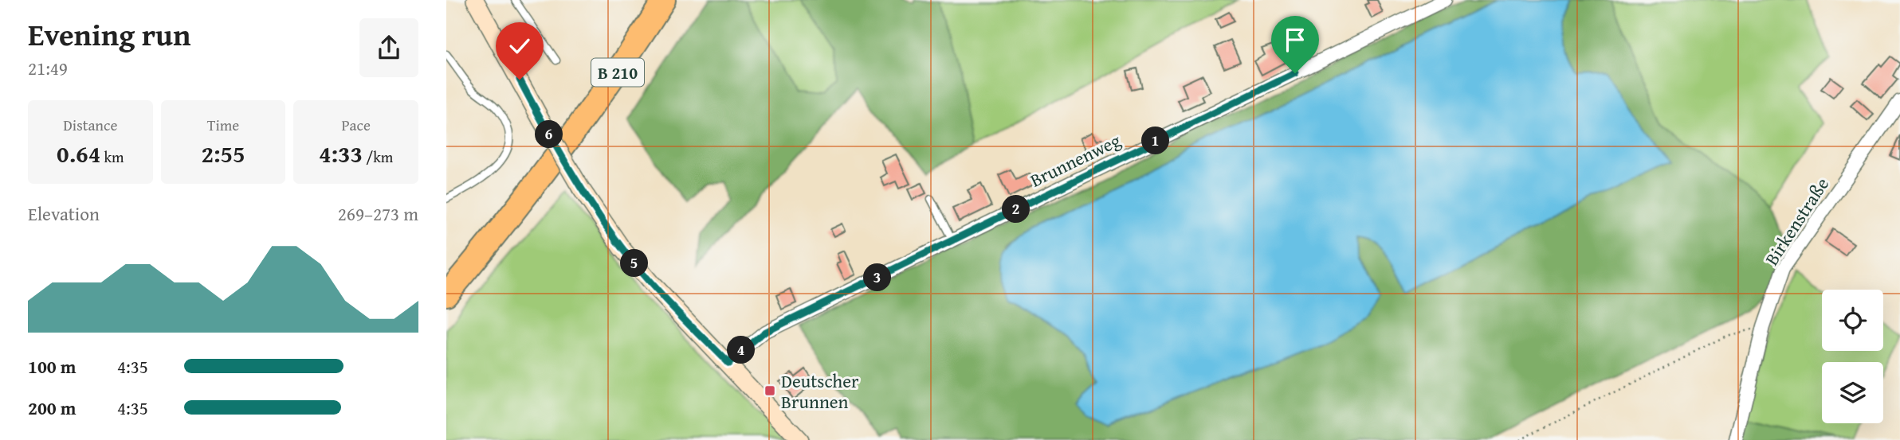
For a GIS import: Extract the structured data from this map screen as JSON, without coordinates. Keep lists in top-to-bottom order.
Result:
{
  "streets": {
    "highway": ["B 210"],
    "street": ["Brunnenweg", "Birkenstraße"]
  },
  "places": {
    "transit": ["Deutscher Brunnen"]
  },
  "page": {
    "heading": ["Evening run", "21:49"],
    "stats": [
      ["Distance", "0.64 km"],
      ["Time", "2:55"],
      ["Pace", "4:33 /km"]
    ],
    "pins": [
      "6",
      "1",
      "2",
      "5",
      "3",
      "4"
    ],
    "chart": ["Elevation", "269–273 m"],
    "list": [
      {
        "name": "100 m",
        "note": "4:35"
      },
      {
        "name": "200 m",
        "note": "4:35"
      }
    ]
  }
}
